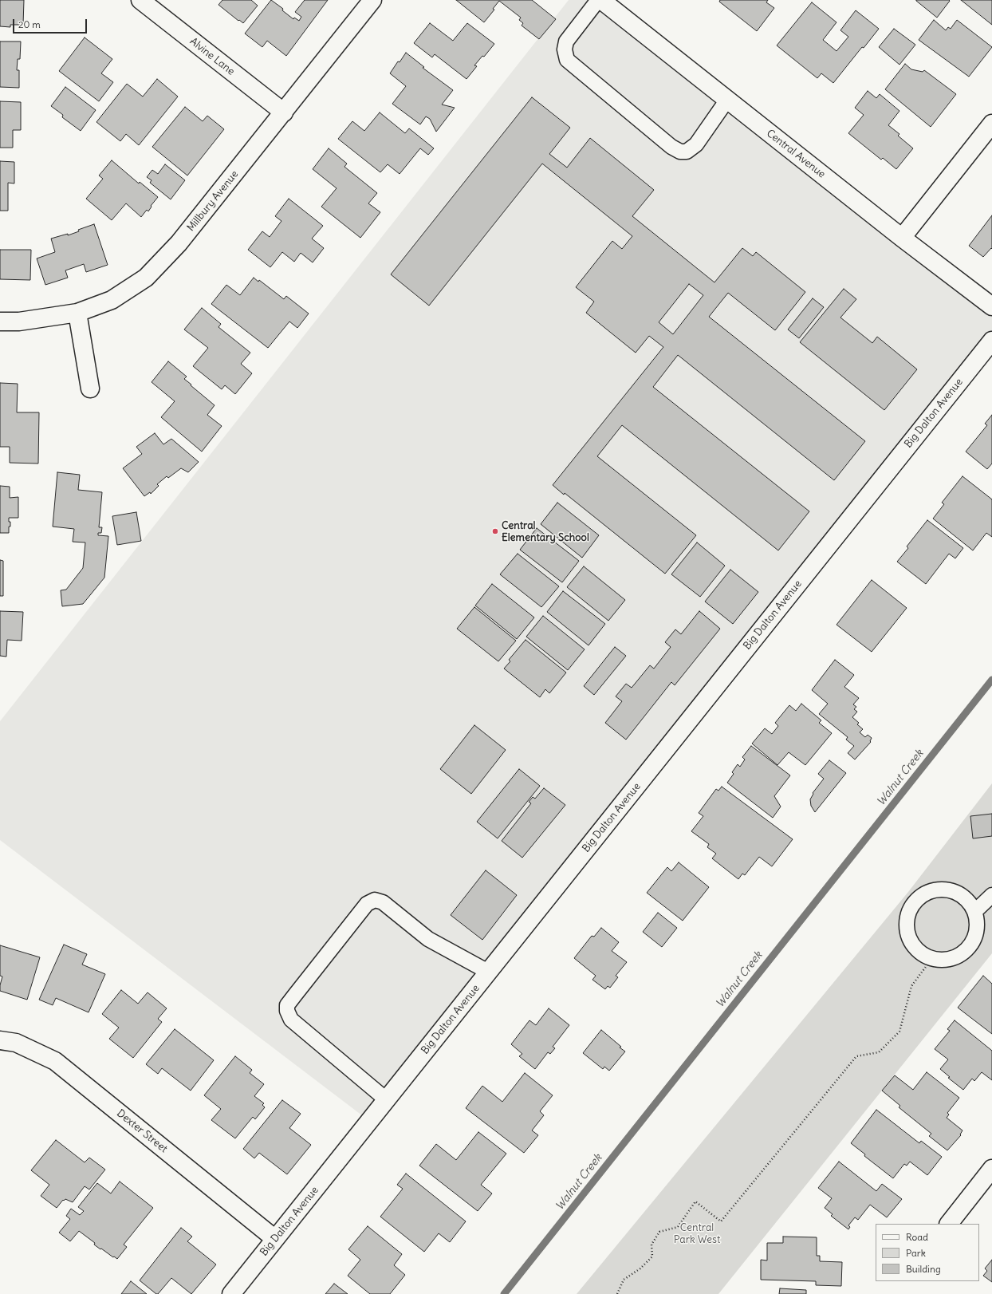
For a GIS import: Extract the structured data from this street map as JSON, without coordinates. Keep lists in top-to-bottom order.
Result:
{
  "streets": {
    "street": [
      "Alvine Lane",
      "Central Avenue",
      "Millbury Avenue",
      "Big Dalton Avenue",
      "Dexter Street"
    ]
  },
  "crossings": [
    ["Alvine Lane", "Millbury Avenue"],
    ["Big Dalton Avenue", "Dexter Street"]
  ],
  "water": ["Walnut Creek"],
  "parks": ["Central Park West"],
  "places": ["Central Elementary School"],
  "legend": ["Road", "Park", "Building"],
  "scale_bar": "20 m"
}
